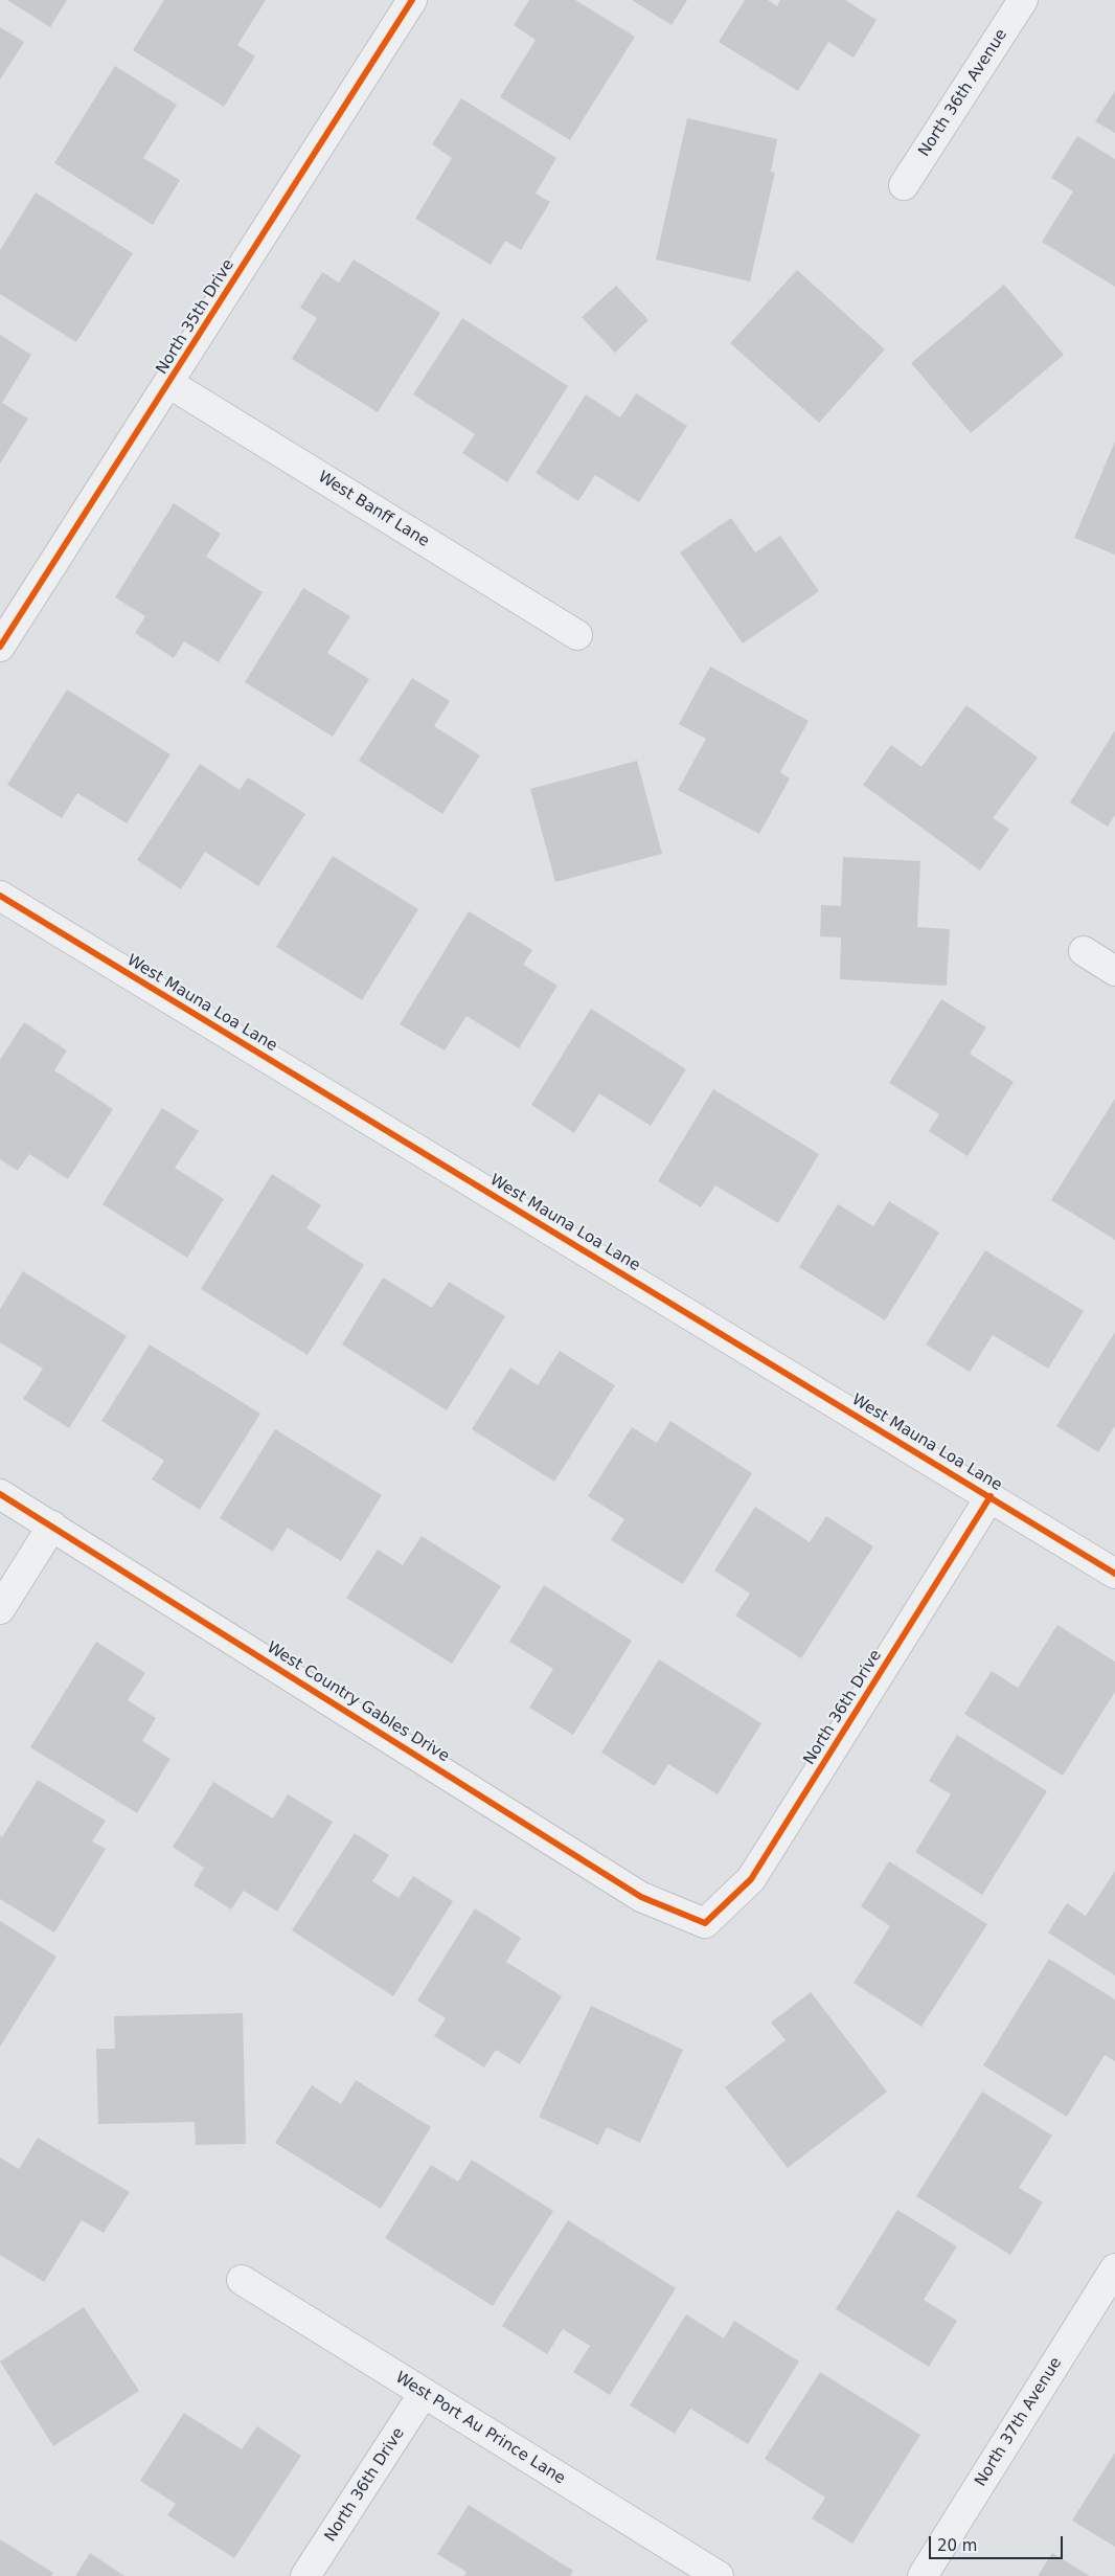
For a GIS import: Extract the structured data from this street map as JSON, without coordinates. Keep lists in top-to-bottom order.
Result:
{
  "streets": {
    "street": [
      "North 36th Avenue",
      "North 35th Drive",
      "West Banff Lane",
      "West Mauna Loa Lane",
      "West Country Gables Drive",
      "North 36th Drive",
      "North 37th Avenue",
      "West Port Au Prince Lane"
    ]
  },
  "crossings": [
    ["North 35th Drive", "West Banff Lane"],
    ["West Mauna Loa Lane", "North 36th Drive"],
    ["West Country Gables Drive", "North 36th Drive"],
    ["North 36th Drive", "West Port Au Prince Lane"]
  ],
  "scale_bar": "20 m"
}
